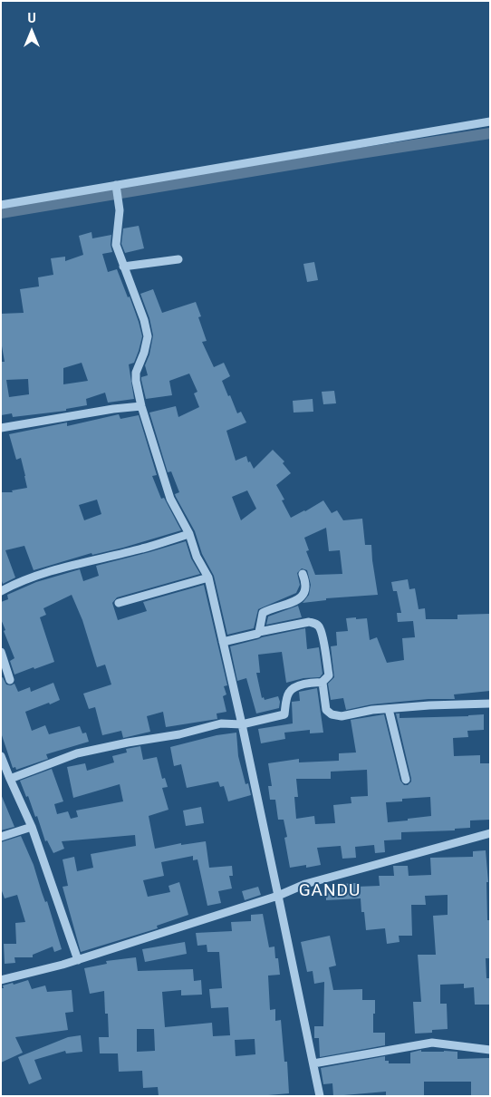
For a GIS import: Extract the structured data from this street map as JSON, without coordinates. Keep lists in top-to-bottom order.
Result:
{
  "districts": ["GANDU"],
  "north": "top"
}
